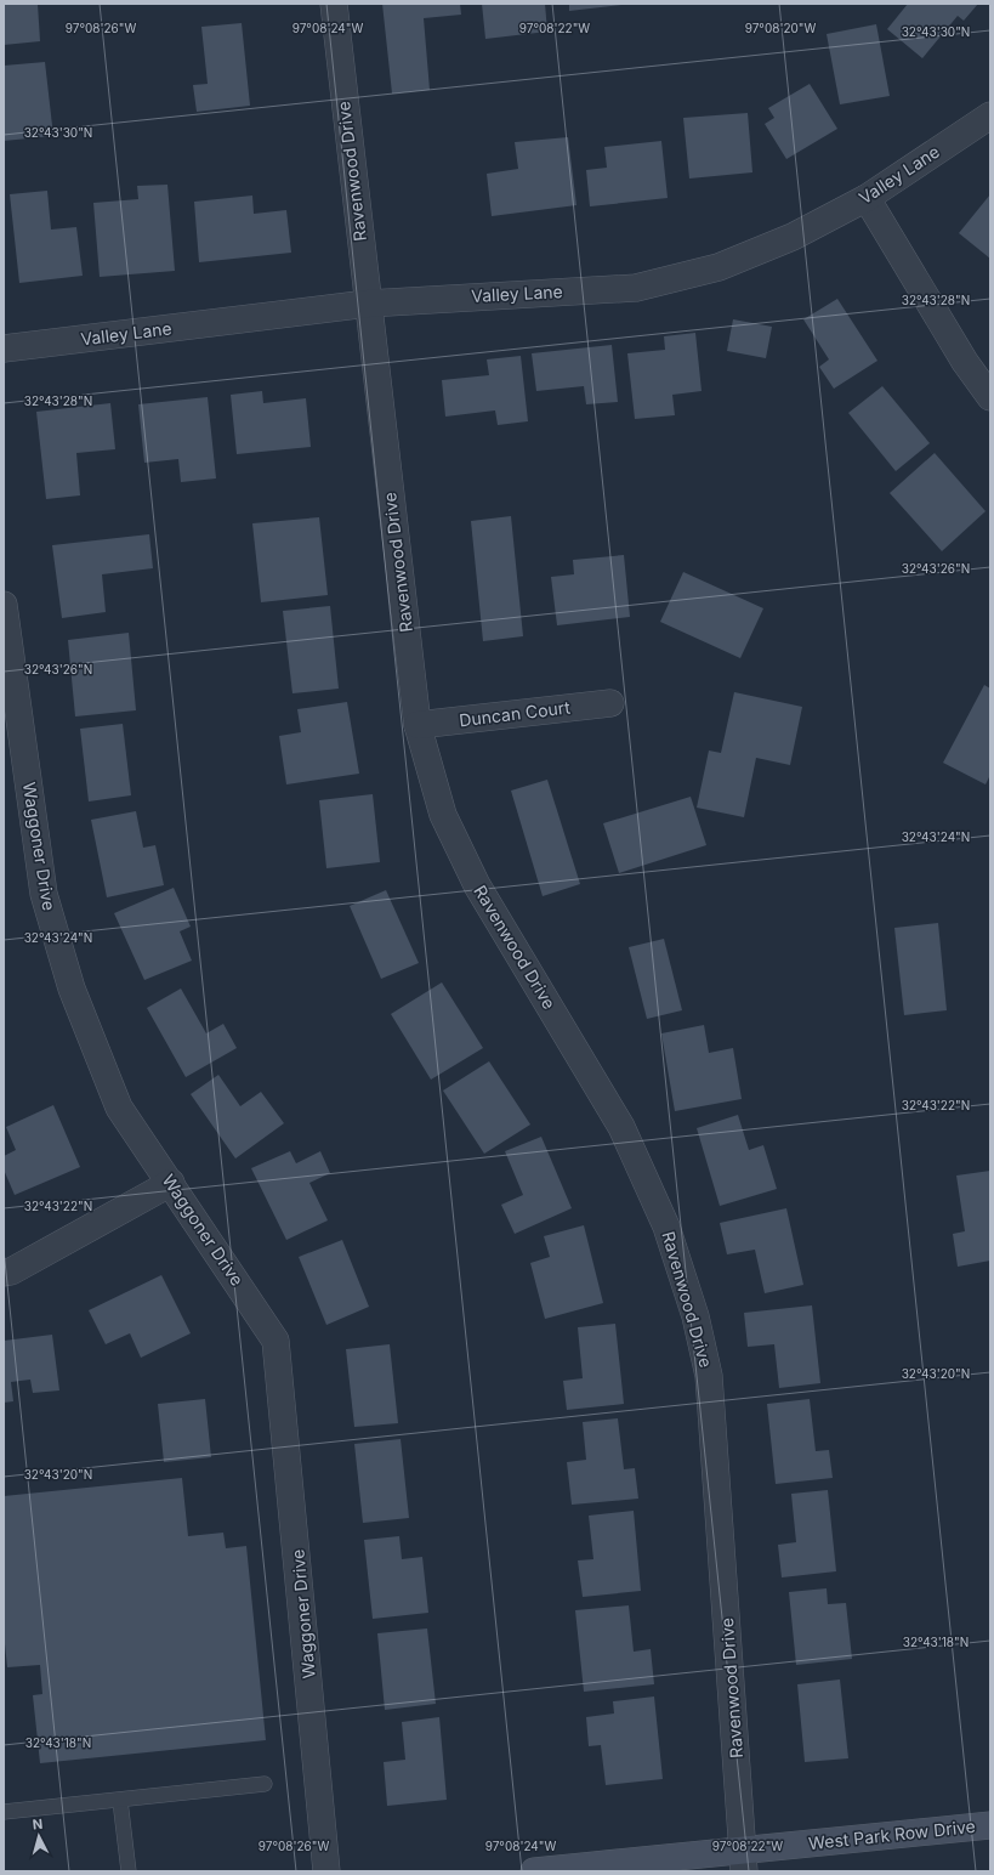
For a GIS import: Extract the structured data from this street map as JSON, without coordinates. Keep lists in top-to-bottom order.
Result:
{
  "streets": {
    "main road": ["West Park Row Drive"],
    "street": [
      "Ravenwood Drive",
      "Valley Lane",
      "Duncan Court",
      "Waggoner Drive"
    ]
  },
  "crossings": [
    ["Ravenwood Drive", "Valley Lane"],
    ["Ravenwood Drive", "Duncan Court"],
    ["Ravenwood Drive", "West Park Row Drive"]
  ],
  "north": "top",
  "coordinates": [
    "97°08'26\"W",
    "97°08'24\"W",
    "97°08'22\"W",
    "97°08'20\"W",
    "32°43'30\"N",
    "32°43'28\"N",
    "32°43'26\"N",
    "32°43'24\"N",
    "32°43'22\"N",
    "32°43'20\"N",
    "32°43'18\"N"
  ]
}
